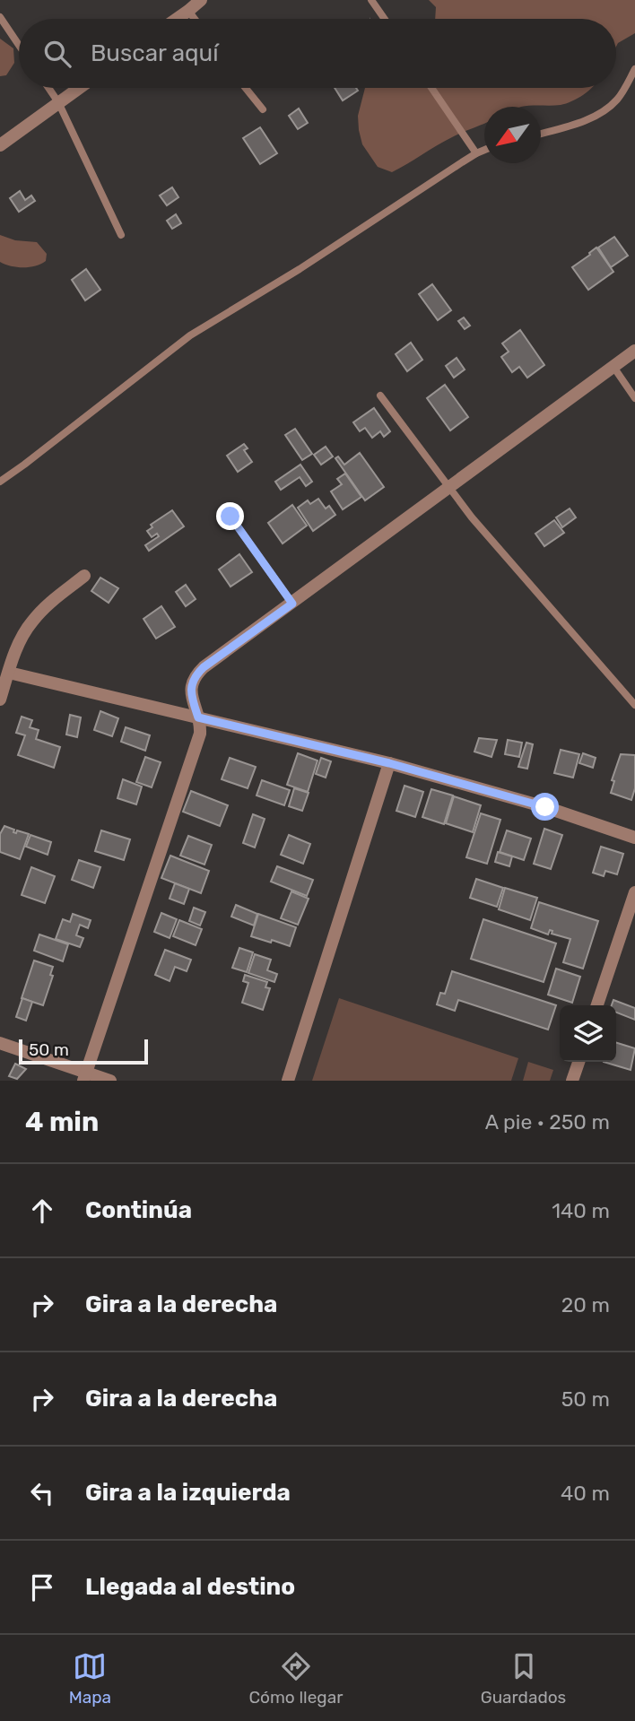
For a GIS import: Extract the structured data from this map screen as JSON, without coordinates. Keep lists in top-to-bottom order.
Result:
{
  "scale_bar": "50 m",
  "north": "bottom left",
  "page": {
    "search": "Buscar aquí",
    "scale": "50 m",
    "heading": ["4 min", "A pie · 250 m"],
    "list": [
      ["Continúa", "140 m"],
      ["Gira a la derecha", "20 m"],
      ["Gira a la derecha", "50 m"],
      ["Gira a la izquierda", "40 m"],
      "Llegada al destino"
    ],
    "nav": ["Mapa", "Cómo llegar", "Guardados"]
  }
}
